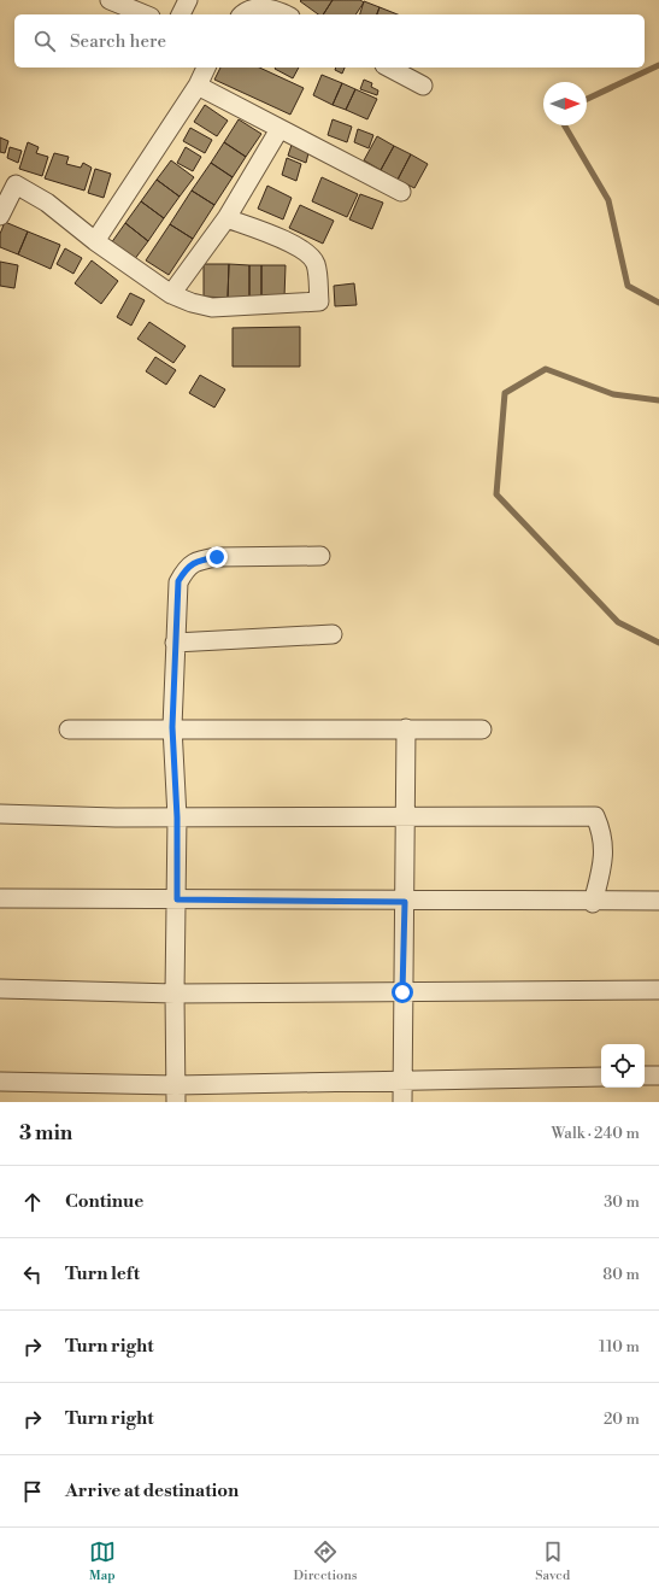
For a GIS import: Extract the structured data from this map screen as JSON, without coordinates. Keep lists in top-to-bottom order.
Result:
{
  "north": "right",
  "page": {
    "search": "Search here",
    "heading": ["3 min", "Walk · 240 m"],
    "list": [
      ["Continue", "30 m"],
      ["Turn left", "80 m"],
      ["Turn right", "110 m"],
      ["Turn right", "20 m"],
      "Arrive at destination"
    ],
    "nav": ["Map", "Directions", "Saved"]
  }
}
